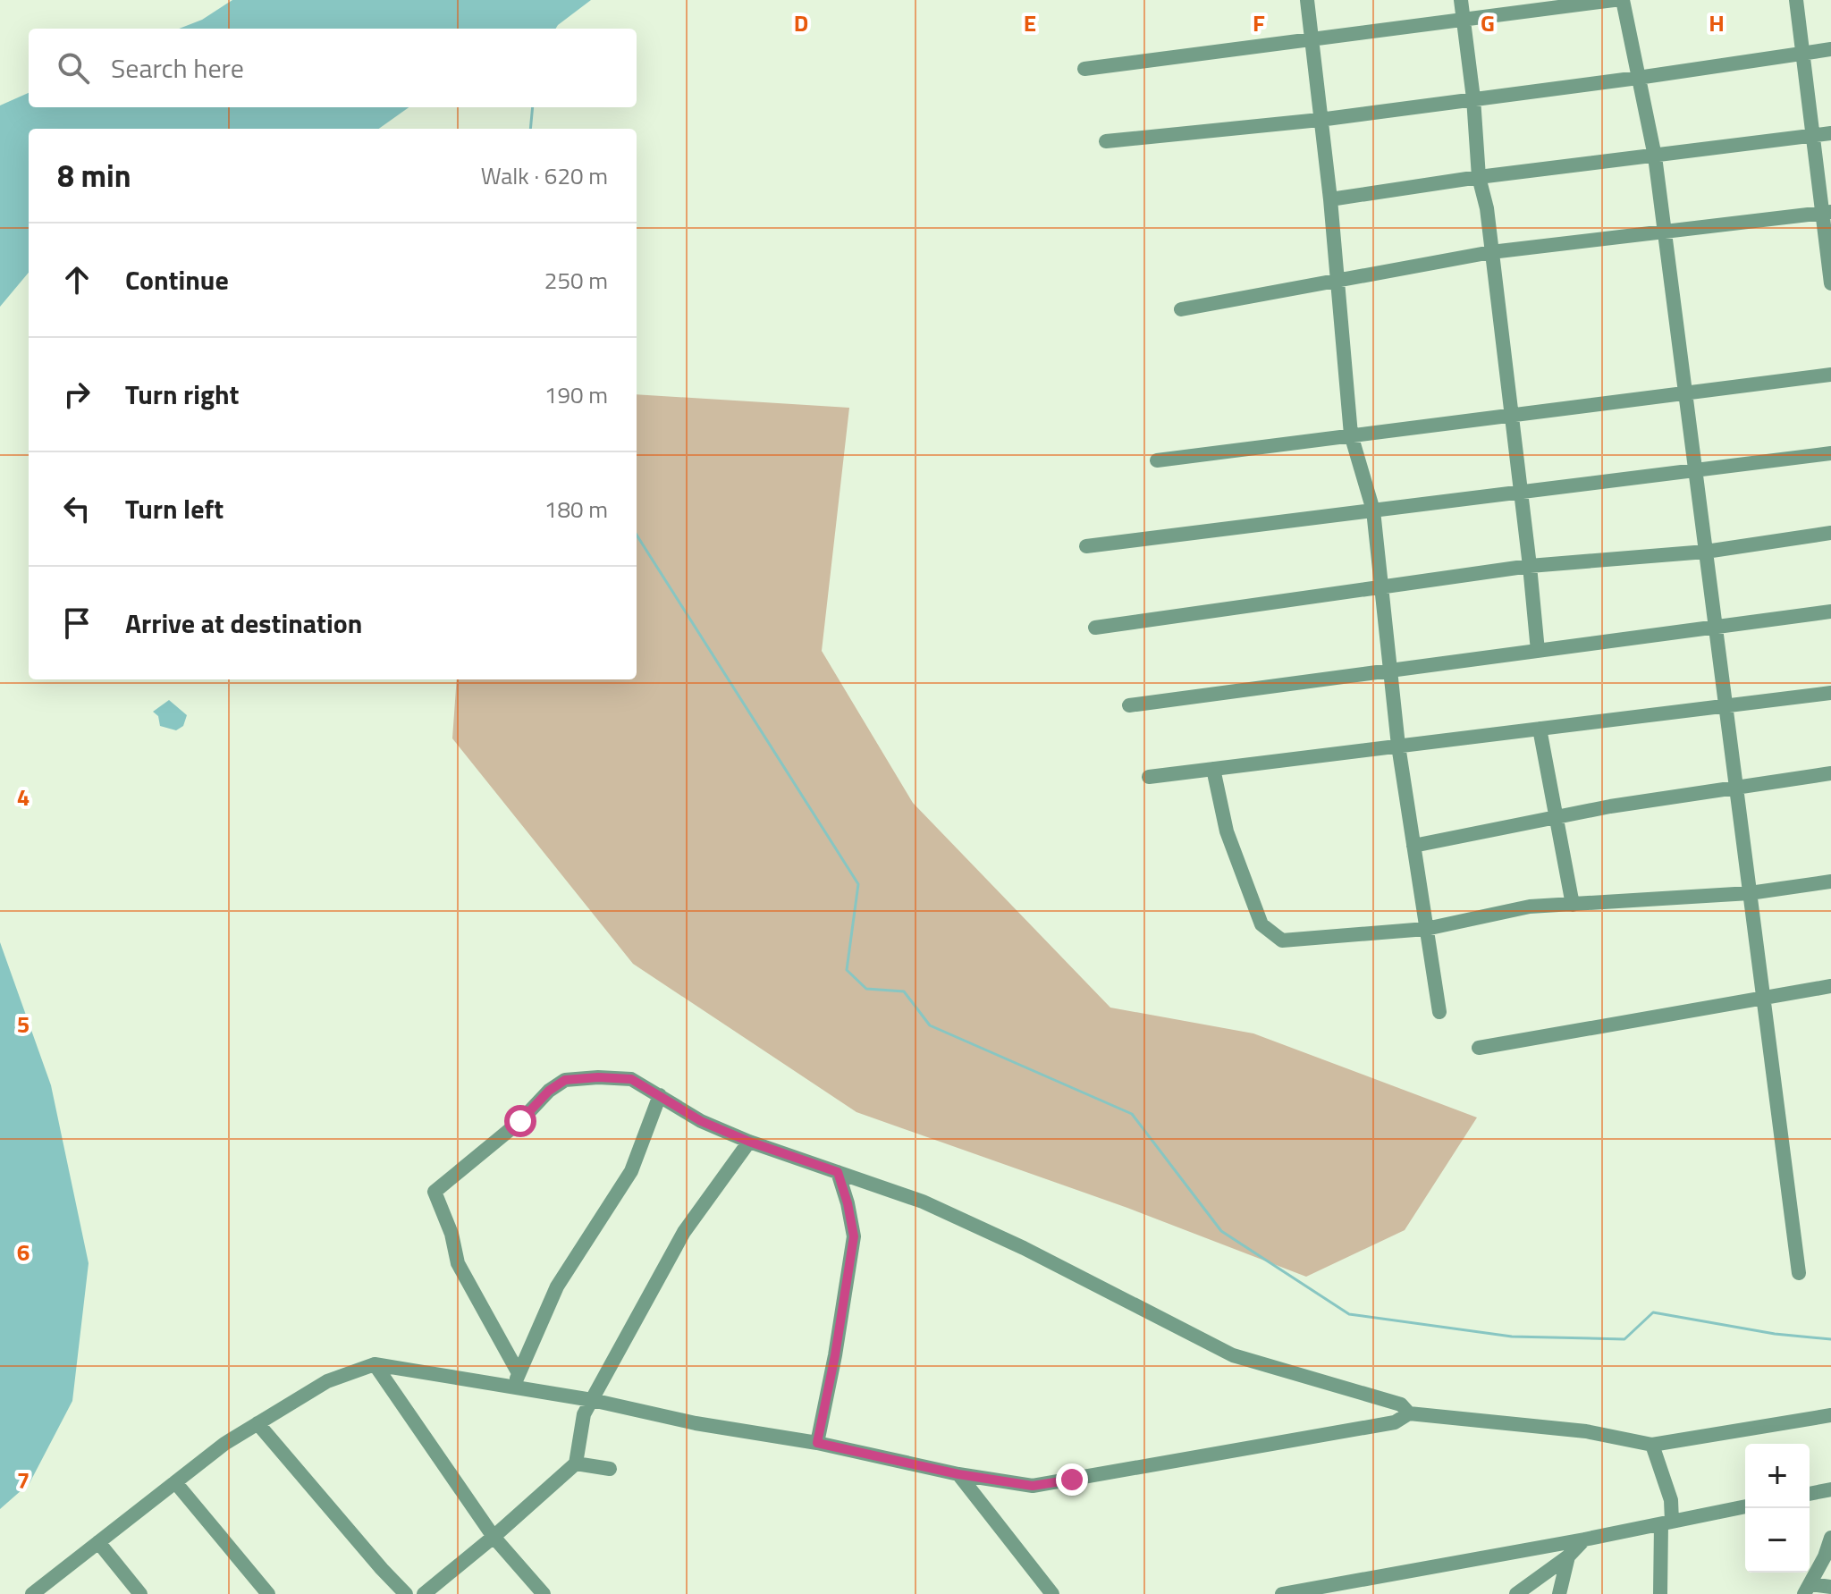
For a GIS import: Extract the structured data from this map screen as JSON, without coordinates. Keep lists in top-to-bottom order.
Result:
{
  "page": {
    "search": "Search here",
    "heading": ["8 min", "Walk · 620 m"],
    "list": [
      ["Continue", "250 m"],
      ["Turn right", "190 m"],
      ["Turn left", "180 m"],
      "Arrive at destination"
    ],
    "map_buttons": ["+", "−"]
  },
  "grid": {
    "columns": [
      "D",
      "E",
      "F",
      "G",
      "H"
    ],
    "rows": [
      "4",
      "5",
      "6",
      "7"
    ]
  }
}
